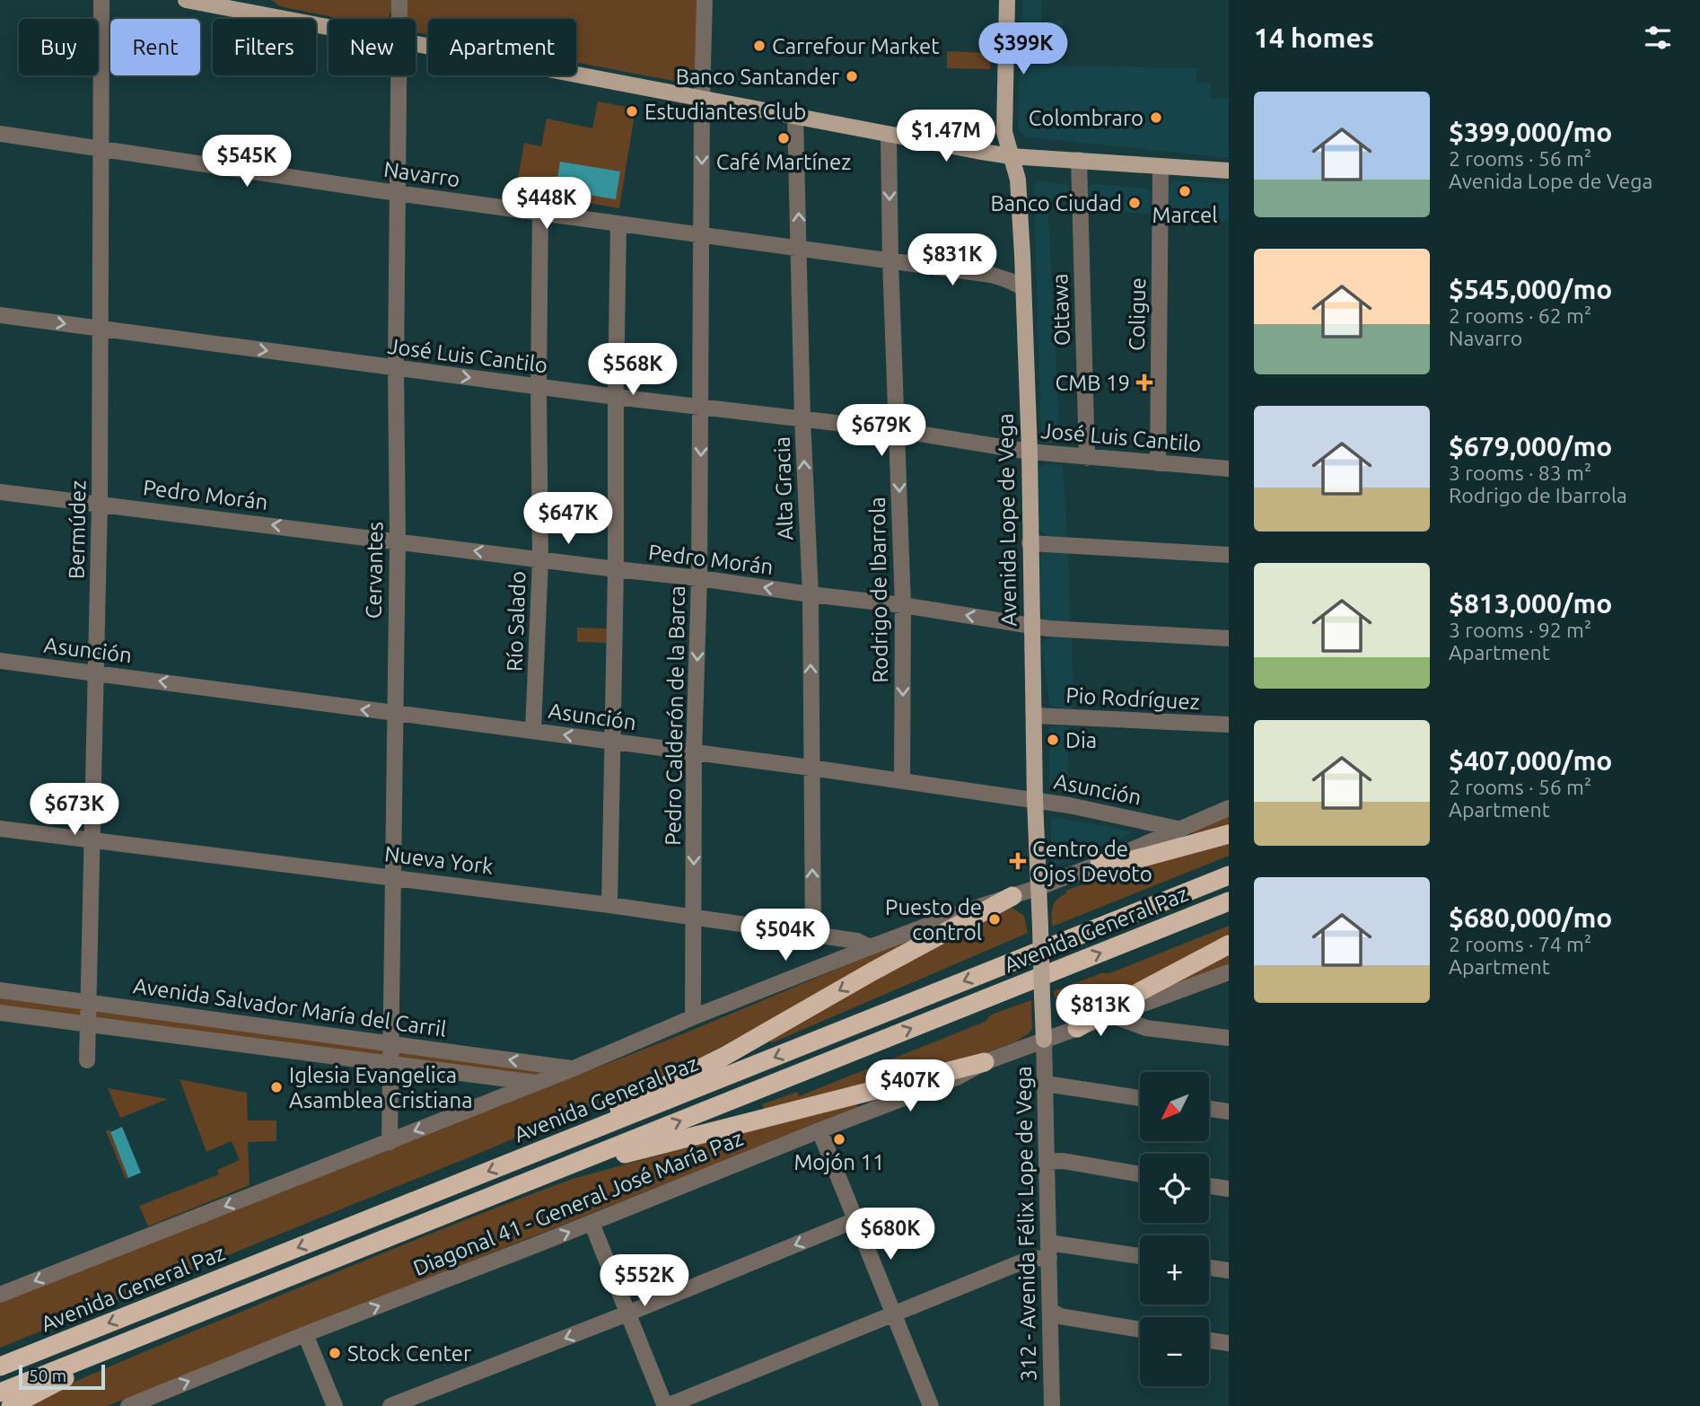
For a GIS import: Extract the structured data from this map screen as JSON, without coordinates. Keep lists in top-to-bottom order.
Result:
{
  "streets": {
    "highway": ["Avenida General Paz"],
    "main road": ["Avenida Lope de Vega"],
    "street": [
      "Navarro",
      "Ottawa",
      "Coligue",
      "José Luis Cantilo",
      "Alta Gracia",
      "Pedro Morán",
      "Bermúdez",
      "Cervantes",
      "Rodrigo de Ibarrola",
      "Río Salado",
      "Asunción",
      "Pio Rodríguez",
      "Pedro Calderón de la Barca",
      "Nueva York",
      "Avenida Salvador María del Carril",
      "Diagonal 41 - General José María Paz",
      "312 - Avenida Félix Lope de Vega"
    ]
  },
  "crossings": [
    ["Navarro", "Alta Gracia"],
    ["Navarro", "Avenida Lope de Vega"],
    ["Navarro", "Bermúdez"],
    ["Navarro", "Cervantes"],
    ["Navarro", "Rodrigo de Ibarrola"],
    ["Navarro", "Río Salado"],
    ["Navarro", "Pedro Calderón de la Barca"],
    ["Ottawa", "José Luis Cantilo"],
    ["Coligue", "José Luis Cantilo"],
    ["José Luis Cantilo", "Alta Gracia"],
    ["José Luis Cantilo", "Avenida Lope de Vega"],
    ["José Luis Cantilo", "Bermúdez"],
    ["José Luis Cantilo", "Cervantes"],
    ["José Luis Cantilo", "Rodrigo de Ibarrola"],
    ["José Luis Cantilo", "Río Salado"],
    ["José Luis Cantilo", "Pedro Calderón de la Barca"],
    ["Alta Gracia", "Pedro Morán"],
    ["Alta Gracia", "Asunción"],
    ["Alta Gracia", "Nueva York"],
    ["Pedro Morán", "Avenida Lope de Vega"],
    ["Pedro Morán", "Bermúdez"],
    ["Pedro Morán", "Cervantes"],
    ["Pedro Morán", "Rodrigo de Ibarrola"],
    ["Pedro Morán", "Río Salado"],
    ["Pedro Morán", "Pedro Calderón de la Barca"],
    ["Avenida Lope de Vega", "Asunción"],
    ["Avenida Lope de Vega", "Pio Rodríguez"],
    ["Avenida Lope de Vega", "Avenida General Paz"],
    ["Avenida Lope de Vega", "Diagonal 41 - General José María Paz"],
    ["Avenida Lope de Vega", "312 - Avenida Félix Lope de Vega"],
    ["Bermúdez", "Asunción"],
    ["Bermúdez", "Nueva York"],
    ["Bermúdez", "Avenida Salvador María del Carril"],
    ["Cervantes", "Asunción"],
    ["Cervantes", "Nueva York"],
    ["Cervantes", "Avenida General Paz"],
    ["Cervantes", "Avenida Salvador María del Carril"],
    ["Rodrigo de Ibarrola", "Asunción"],
    ["Río Salado", "Asunción"],
    ["Asunción", "Pedro Calderón de la Barca"],
    ["Asunción", "Avenida General Paz"],
    ["Pedro Calderón de la Barca", "Nueva York"],
    ["Pedro Calderón de la Barca", "Avenida General Paz"],
    ["Nueva York", "Avenida General Paz"],
    ["Avenida General Paz", "Avenida Salvador María del Carril"],
    ["Diagonal 41 - General José María Paz", "312 - Avenida Félix Lope de Vega"]
  ],
  "one_way": [
    "José Luis Cantilo",
    "Alta Gracia",
    "Pedro Morán",
    "Rodrigo de Ibarrola"
  ],
  "places": {
    "other": [
      "Carrefour Market",
      "Banco Santander",
      "Estudiantes Club",
      "Colombraro",
      "Café Martínez",
      "Marcel",
      "Banco Ciudad",
      "Dia",
      "Puesto de control",
      "Iglesia Evangelica Asamblea Cristiana",
      "Mojón 11",
      "Stock Center"
    ],
    "health": ["CMB 19", "Centro de Ojos Devoto"]
  },
  "scale_bar": "50 m",
  "north": "bottom left",
  "page": {
    "heading": "14 homes",
    "chip": [
      "Buy",
      "Rent",
      "Filters",
      "New",
      "Apartment"
    ],
    "price": [
      "$399K",
      "$1.47M",
      "$545K",
      "$448K",
      "$831K",
      "$568K",
      "$679K",
      "$647K",
      "$673K",
      "$504K",
      "$813K",
      "$407K",
      "$680K",
      "$552K"
    ],
    "list": [
      {
        "name": "$399,000/mo",
        "note": "2 rooms · 56 m² · Avenida Lope de Vega"
      },
      {
        "name": "$545,000/mo",
        "note": "2 rooms · 62 m² · Navarro"
      },
      {
        "name": "$679,000/mo",
        "note": "3 rooms · 83 m² · Rodrigo de Ibarrola"
      },
      {
        "name": "$813,000/mo",
        "note": "3 rooms · 92 m² · Apartment"
      },
      {
        "name": "$407,000/mo",
        "note": "2 rooms · 56 m² · Apartment"
      },
      {
        "name": "$680,000/mo",
        "note": "2 rooms · 74 m² · Apartment"
      }
    ],
    "map_buttons": ["+", "−"],
    "scale": "50 m"
  }
}
